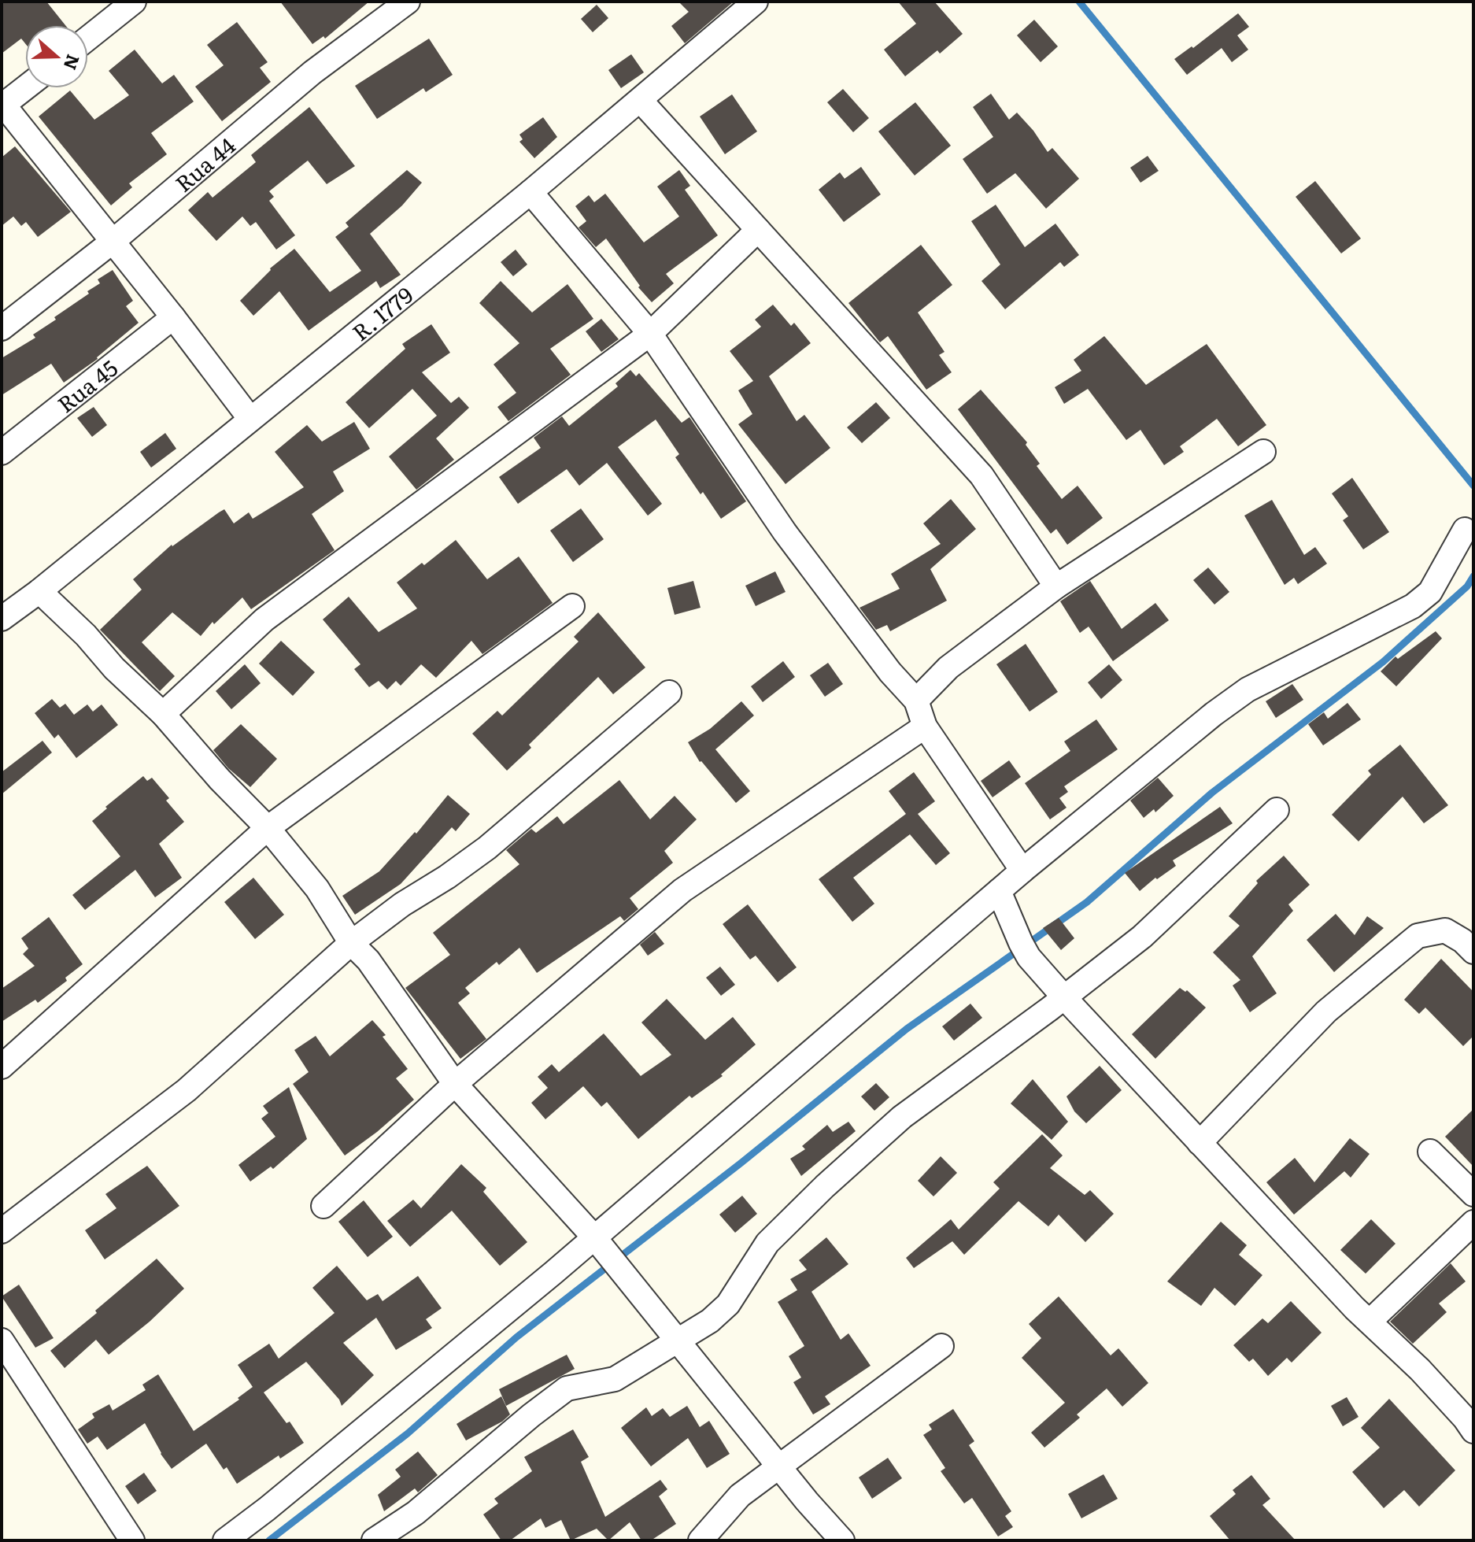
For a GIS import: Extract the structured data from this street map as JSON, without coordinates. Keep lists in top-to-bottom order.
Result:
{
  "streets": {
    "street": ["Rua 44", "R. 1779", "Rua 45"]
  },
  "north": "right"
}
